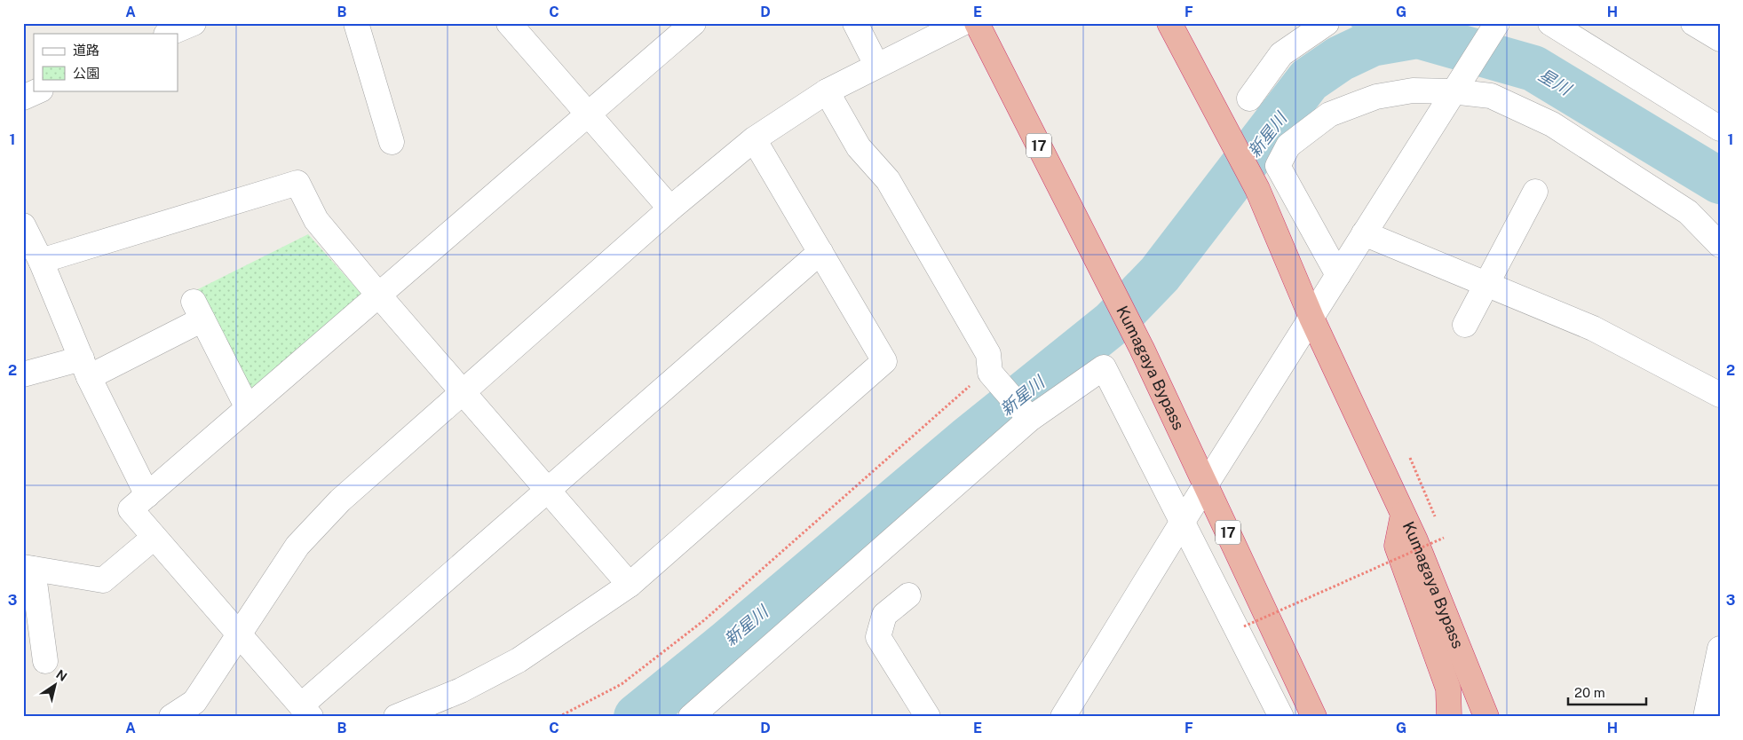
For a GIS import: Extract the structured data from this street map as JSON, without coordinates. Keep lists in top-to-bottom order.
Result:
{
  "streets": {
    "highway": ["17", "Kumagaya Bypass"]
  },
  "water": ["星川", "新星川"],
  "legend": ["道路", "公園"],
  "scale_bar": "20 m",
  "north": "top right",
  "grid": {
    "columns": [
      "A",
      "B",
      "C",
      "D",
      "E",
      "F",
      "G",
      "H"
    ],
    "rows": ["1", "2", "3"]
  }
}
